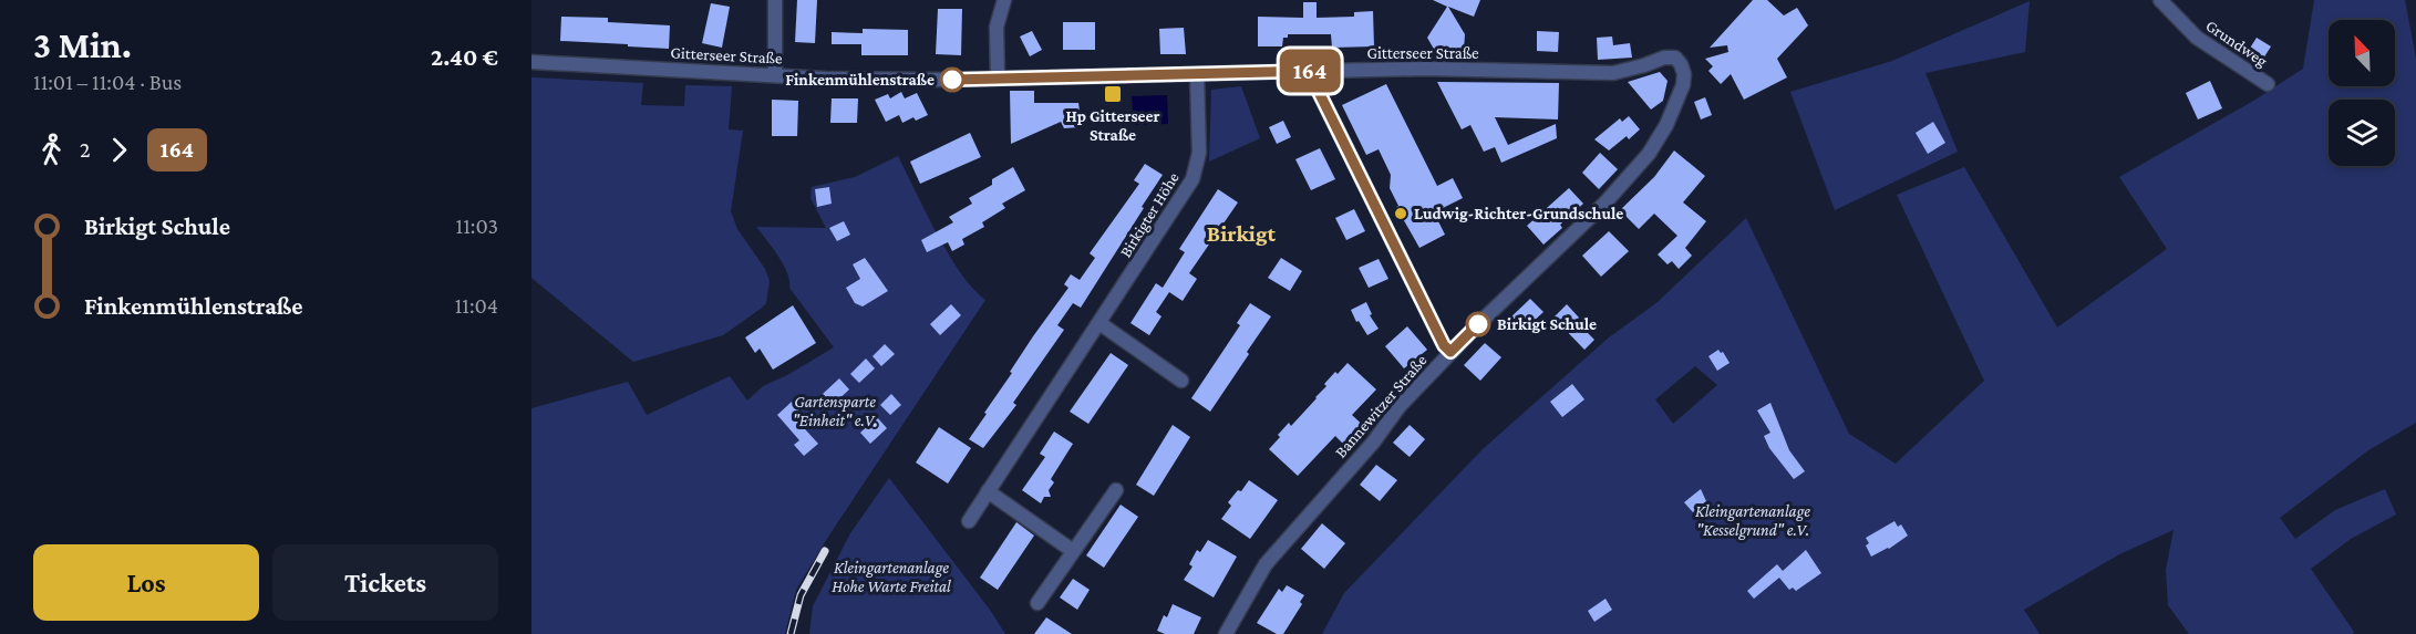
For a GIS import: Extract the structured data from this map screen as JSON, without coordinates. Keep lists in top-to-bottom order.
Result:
{
  "streets": {
    "street": [
      "Grundweg",
      "Gitterseer Straße",
      "Birkigter Höhe",
      "Bannewitzer Straße"
    ]
  },
  "crossings": [
    ["Gitterseer Straße", "Birkigter Höhe"],
    ["Gitterseer Straße", "Bannewitzer Straße"]
  ],
  "districts": ["Birkigt"],
  "parks": ["Gartensparte \"Einheit\" e.V.", "Kleingartenanlage \"Kesselgrund\" e.V.", "Kleingartenanlage Hohe Warte Freital"],
  "places": {
    "other": ["Finkenmühlenstraße", "Ludwig-Richter-Grundschule", "Birkigt Schule"],
    "transit": ["Hp Gitterseer Straße"]
  },
  "lines": ["bus line 164"],
  "north": "top left",
  "page": {
    "heading": ["3 Min.", "11:01 – 11:04 · Bus", "2.40 €"],
    "on_map": "164",
    "legs": ["2", "164"],
    "list": [
      {
        "name": "Birkigt Schule",
        "value": "11:03"
      },
      {
        "name": "Finkenmühlenstraße",
        "value": "11:04"
      }
    ],
    "buttons": ["Los", "Tickets"]
  }
}
